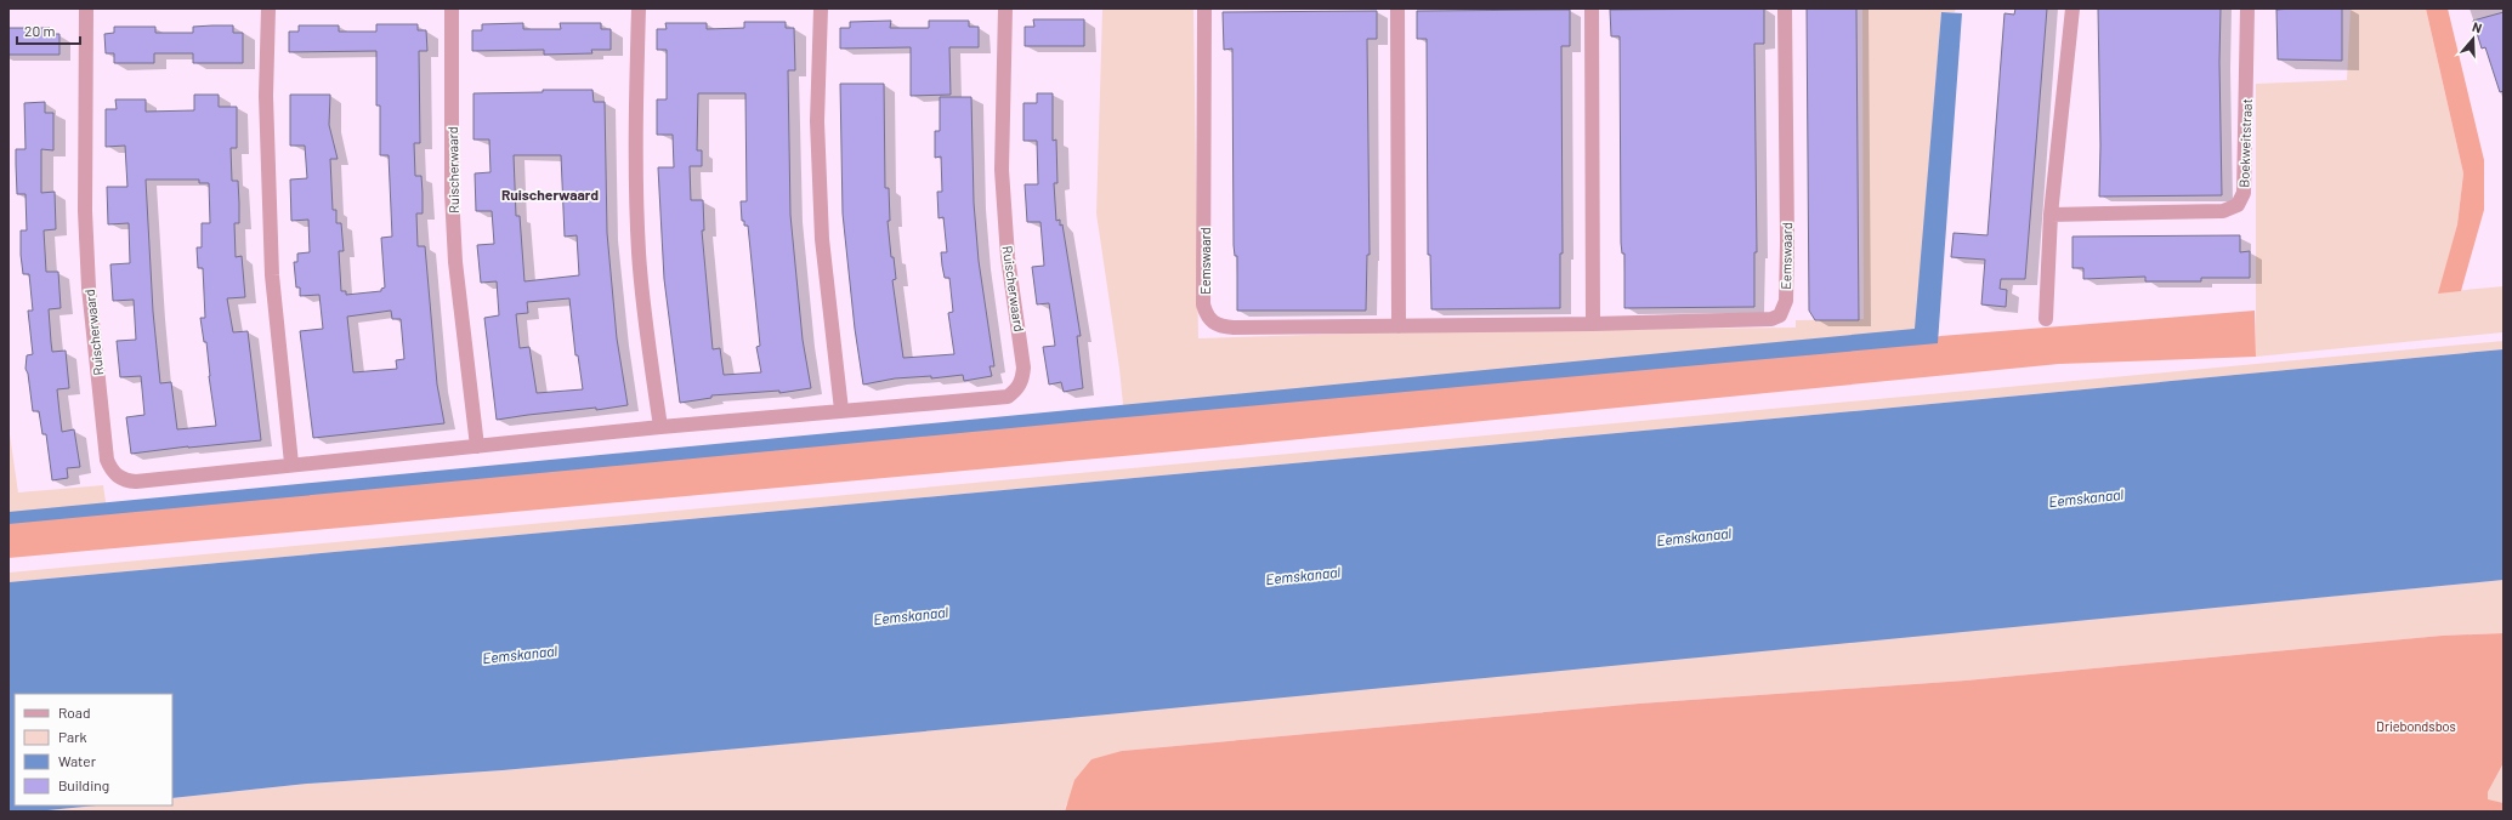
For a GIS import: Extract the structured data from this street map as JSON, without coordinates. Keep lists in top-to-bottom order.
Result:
{
  "streets": {
    "street": ["Boekweitstraat", "Ruischerwaard", "Eemswaard"]
  },
  "districts": ["Ruischerwaard"],
  "water": ["Eemskanaal"],
  "parks": ["Driebondsbos"],
  "legend": [
    "Road",
    "Park",
    "Water",
    "Building"
  ],
  "scale_bar": "20 m",
  "north": "top"
}
